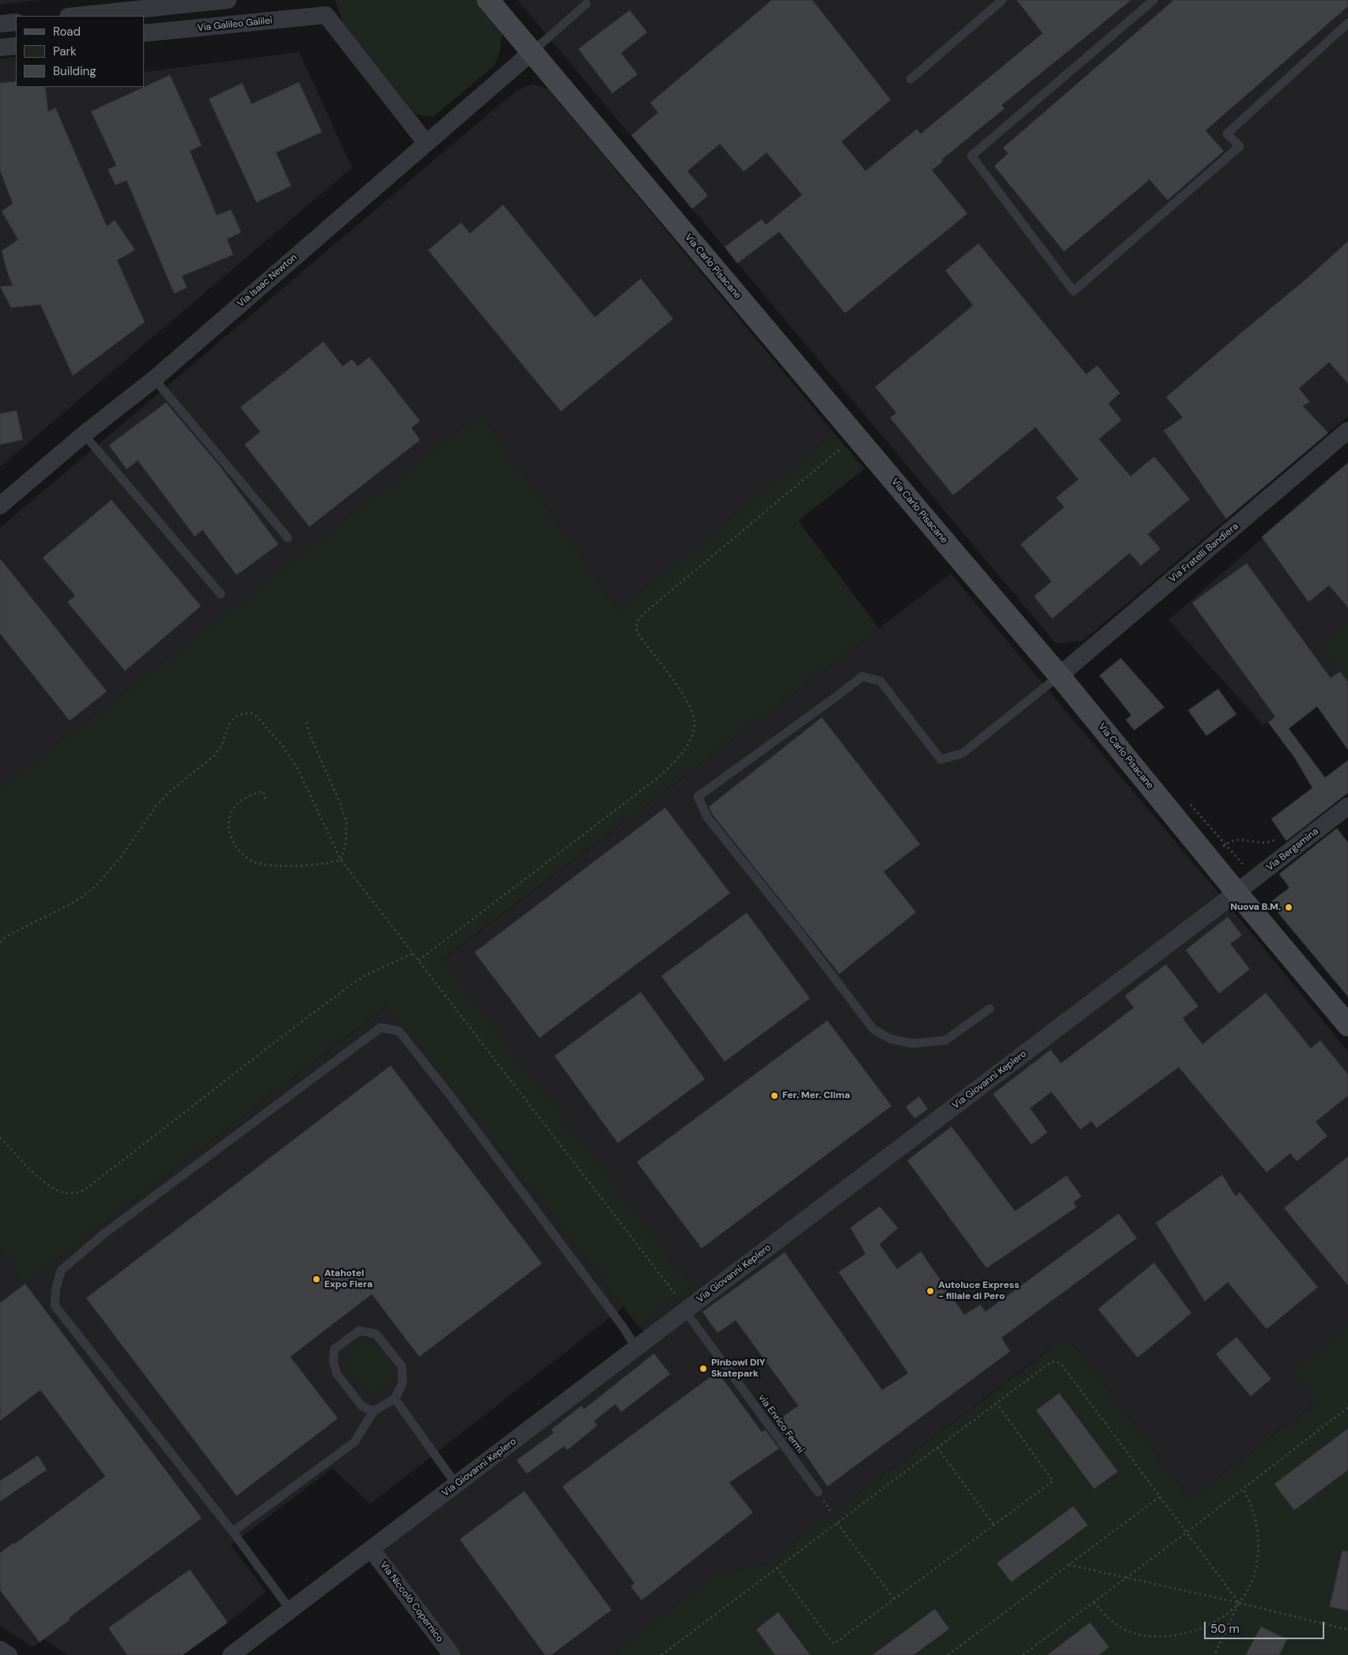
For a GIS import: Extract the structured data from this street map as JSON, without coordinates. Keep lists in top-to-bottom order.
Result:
{
  "streets": {
    "street": [
      "Via Galileo Galilei",
      "Via Carlo Pisacane",
      "Via Isaac Newton",
      "Via Fratelli Bandiera",
      "Via Bergamina",
      "Via Giovanni Keplero",
      "Via Niccolò Copernico"
    ],
    "lane": ["via Enrico Fermi"]
  },
  "crossings": [
    ["Via Galileo Galilei", "Via Isaac Newton"],
    ["Via Carlo Pisacane", "Via Isaac Newton"],
    ["Via Carlo Pisacane", "Via Fratelli Bandiera"],
    ["Via Carlo Pisacane", "Via Bergamina"],
    ["Via Carlo Pisacane", "Via Giovanni Keplero"],
    ["Via Bergamina", "Via Giovanni Keplero"],
    ["Via Giovanni Keplero", "via Enrico Fermi"],
    ["Via Giovanni Keplero", "Via Niccolò Copernico"]
  ],
  "places": [
    "Nuova B.M.",
    "Fer. Mer. Clima",
    "Atahotel Expo Fiera",
    "Autoluce Express - filiale di Pero",
    "Pinbowl DIY Skatepark"
  ],
  "legend": ["Road", "Park", "Building"],
  "scale_bar": "50 m"
}
